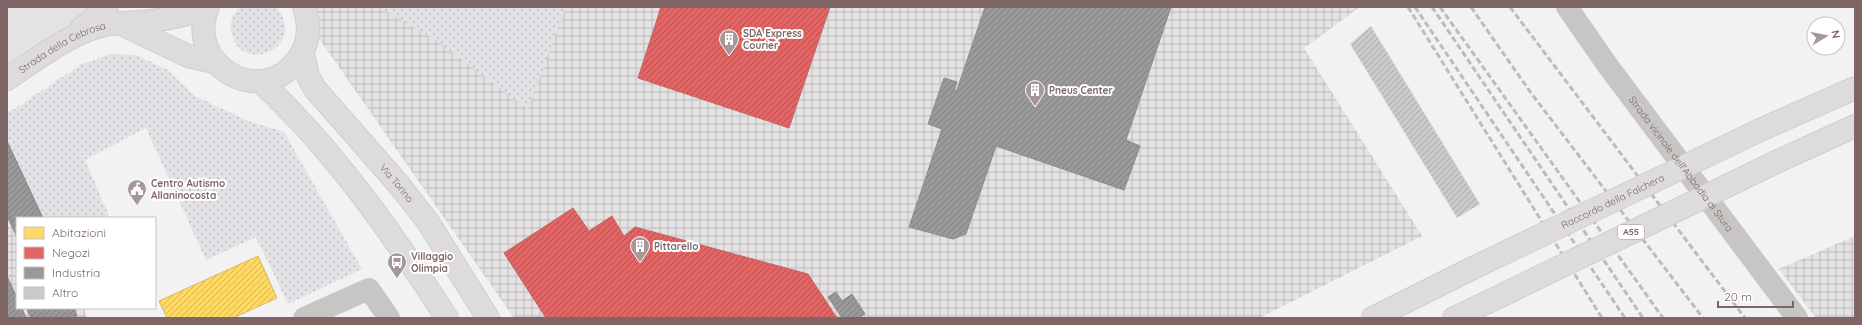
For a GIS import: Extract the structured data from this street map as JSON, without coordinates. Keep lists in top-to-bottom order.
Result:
{
  "streets": {
    "main road": [
      "Strada della Cebrosa",
      "Via Torino",
      "Raccordo della Falchera",
      "A55"
    ],
    "street": ["Strada vicinale dell'Abbadia di Stura"]
  },
  "places": {
    "building": ["SDA Express Courier", "Pneus Center", "Pittarello"],
    "public building": ["Centro Autismo Allaninocosta"],
    "bus stop": ["Villaggio Olimpia"]
  },
  "legend": [
    "Abitazioni",
    "Negozi",
    "Industria",
    "Altro"
  ],
  "scale_bar": "20 m",
  "north": "right"
}
